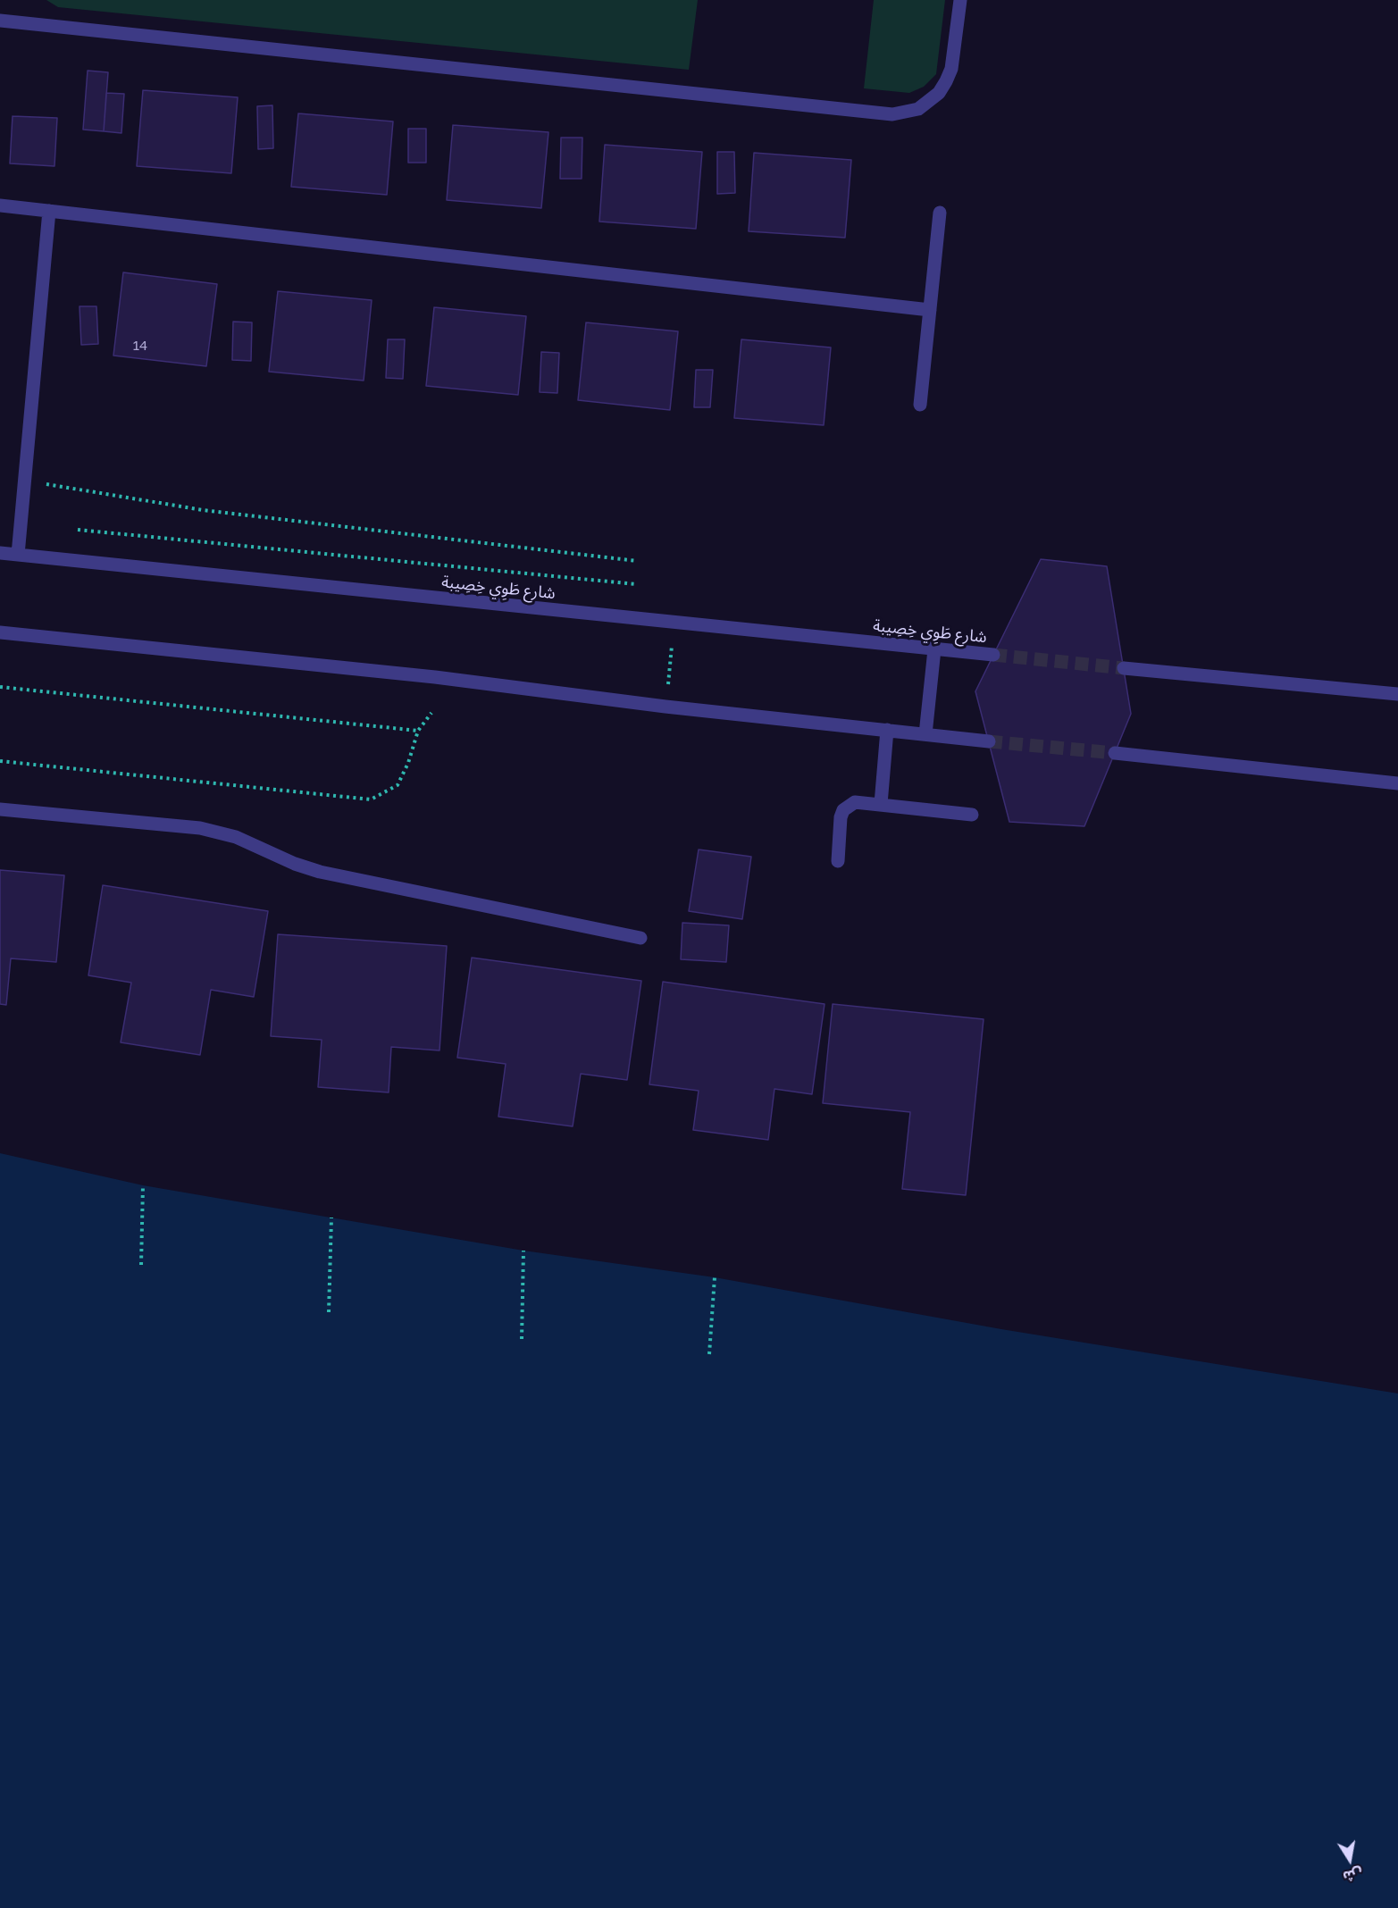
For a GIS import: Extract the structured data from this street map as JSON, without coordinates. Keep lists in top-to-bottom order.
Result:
{
  "streets": {
    "street": ["شارع طَوِي خِصِيبة"]
  },
  "house_numbers": ["14"],
  "north": "bottom"
}
